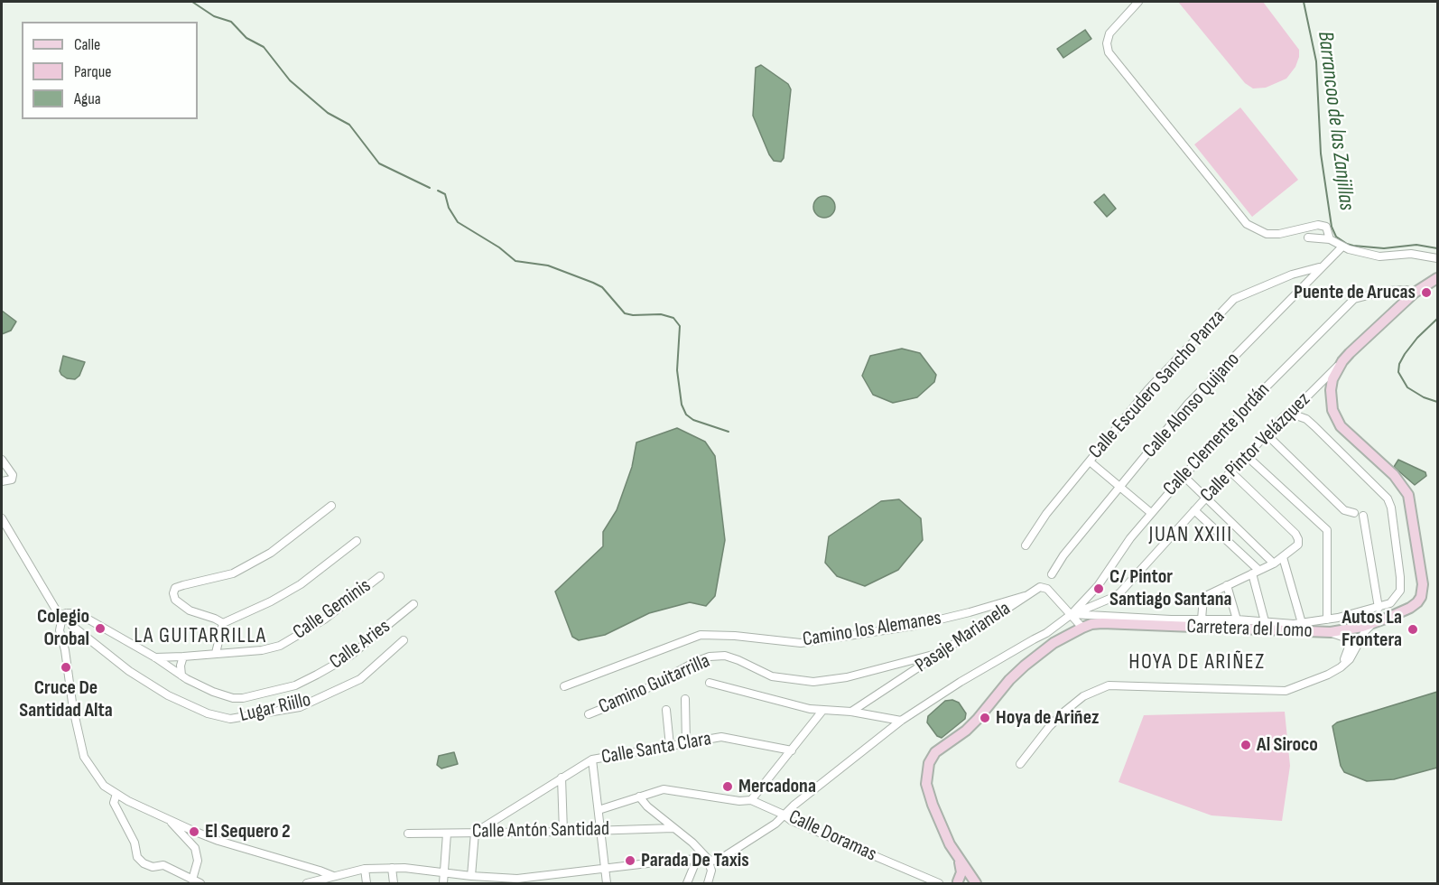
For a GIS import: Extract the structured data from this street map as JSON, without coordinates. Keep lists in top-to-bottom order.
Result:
{
  "streets": {
    "main road": ["Carretera del Lomo"],
    "street": [
      "Calle Escudero Sancho Panza",
      "Calle Alonso Quijano",
      "Calle Clemente Jordán",
      "Calle Pintor Velázquez",
      "Calle Geminis",
      "Camino los Alemanes",
      "Pasaje Marianela",
      "Calle Aries",
      "Camino Guitarrilla",
      "Lugar Riillo",
      "Calle Santa Clara",
      "Calle Antón Santidad",
      "Calle Doramas"
    ]
  },
  "crossings": [
    ["Calle Escudero Sancho Panza", "Calle Alonso Quijano"],
    ["Calle Clemente Jordán", "Calle Pintor Velázquez"],
    ["Calle Clemente Jordán", "Carretera del Lomo"],
    ["Calle Clemente Jordán", "Pasaje Marianela"],
    ["Calle Clemente Jordán", "Calle Doramas"],
    ["Calle Pintor Velázquez", "Carretera del Lomo"],
    ["Calle Pintor Velázquez", "Pasaje Marianela"],
    ["Calle Geminis", "Calle Aries"],
    ["Camino los Alemanes", "Pasaje Marianela"],
    ["Pasaje Marianela", "Camino Guitarrilla"],
    ["Calle Aries", "Lugar Riillo"],
    ["Calle Santa Clara", "Calle Antón Santidad"]
  ],
  "districts": ["JUAN XXIII", "LA GUITARRILLA", "HOYA DE ARIÑEZ"],
  "water": ["Barrancoo de las Zanjillas"],
  "places": [
    "Puente de Arucas",
    "C/ Pintor Santiago Santana",
    "Colegio Orobal",
    "Autos La Frontera",
    "Cruce De Santidad Alta",
    "Hoya de Ariñez",
    "Al Siroco",
    "Mercadona",
    "El Sequero 2",
    "Parada De Taxis"
  ],
  "legend": ["Calle", "Parque", "Agua"]
}
